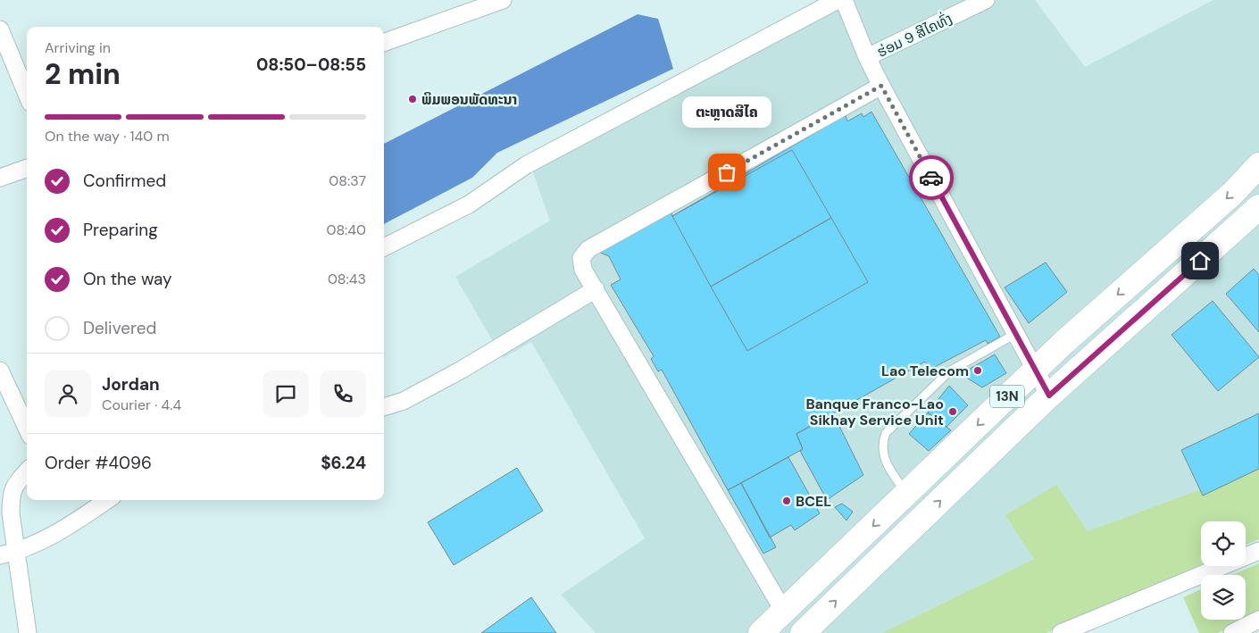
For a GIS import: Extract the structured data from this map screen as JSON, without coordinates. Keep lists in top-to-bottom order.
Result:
{
  "streets": {
    "highway": ["13N"],
    "street": ["ຮ່ອມ 9 ສີໄຄທົ່ງ"]
  },
  "places": [
    "ພິມພອນພັດທະນາ",
    "ຕະຫຼາດສີໄຄ",
    "Lao Telecom",
    "Banque Franco-Lao Sikhay Service Unit",
    "BCEL"
  ],
  "page": {
    "heading": ["2 min", "Arriving in", "08:50–08:55"],
    "panel": [
      "Jordan",
      "Courier · 4.4",
      "Order #4096",
      "$6.24"
    ],
    "bubble": "ຕະຫຼາດສີໄຄ",
    "bar": "On the way · 140 m",
    "list": [
      ["Confirmed", "08:37"],
      ["Preparing", "08:40"],
      ["On the way", "08:43"],
      "Delivered"
    ]
  }
}
